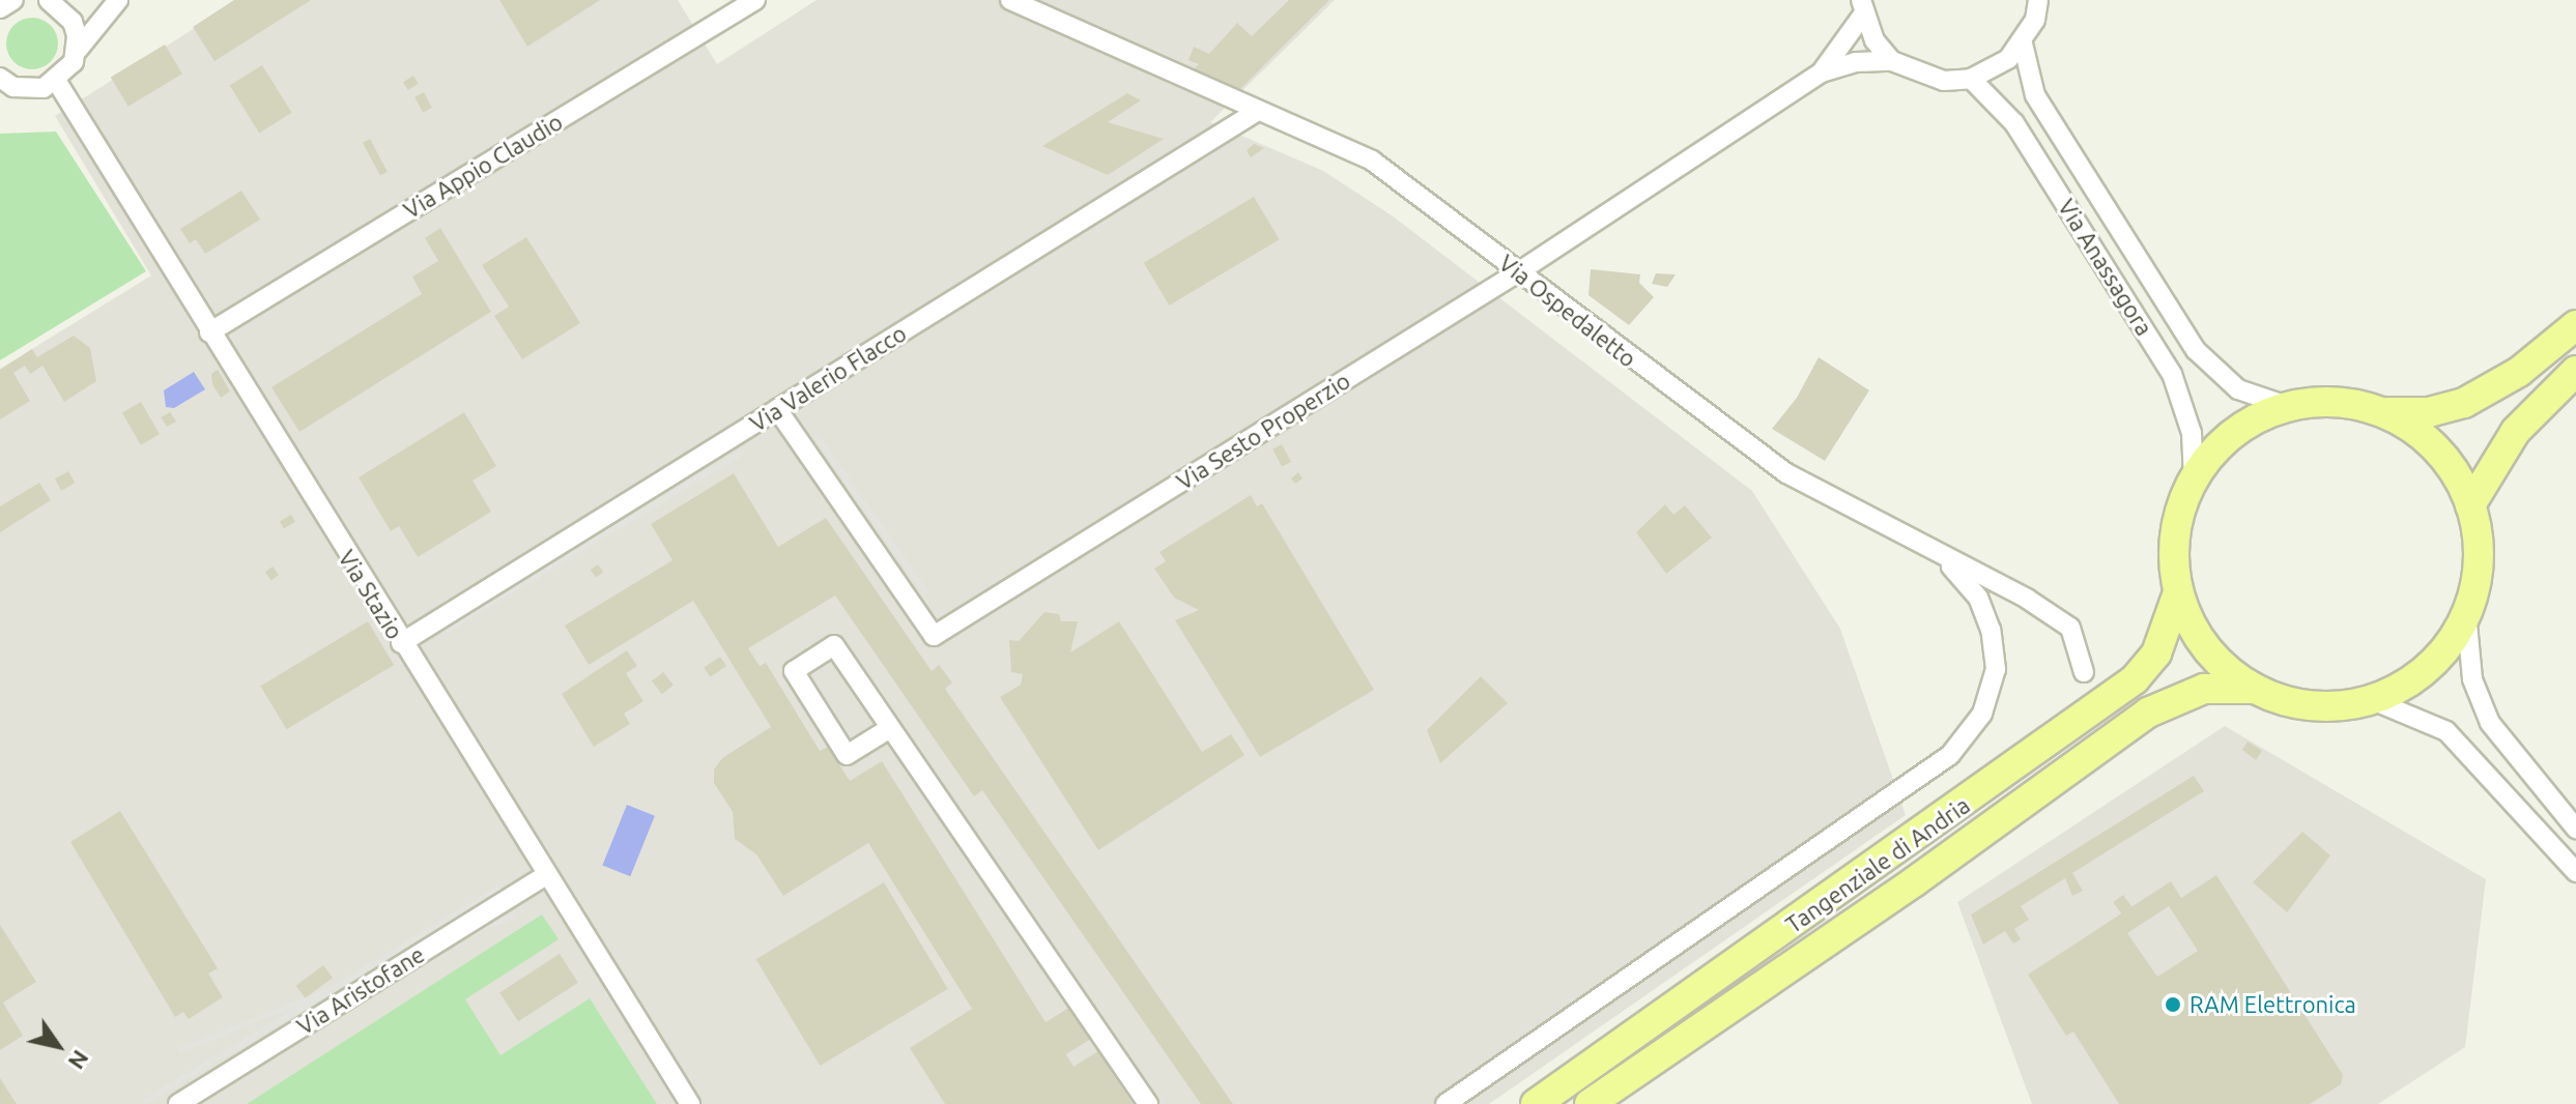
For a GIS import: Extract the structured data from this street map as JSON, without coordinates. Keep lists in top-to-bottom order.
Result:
{
  "streets": {
    "main road": ["Tangenziale di Andria"],
    "street": [
      "Via Appio Claudio",
      "Via Anassagora",
      "Via Ospedaletto",
      "Via Valerio Flacco",
      "Via Sesto Properzio",
      "Via Stazio",
      "Via Aristofane"
    ]
  },
  "crossings": [
    ["Via Appio Claudio", "Via Stazio"],
    ["Via Anassagora", "Tangenziale di Andria"],
    ["Via Ospedaletto", "Via Valerio Flacco"],
    ["Via Ospedaletto", "Via Sesto Properzio"],
    ["Via Valerio Flacco", "Via Sesto Properzio"],
    ["Via Valerio Flacco", "Via Stazio"],
    ["Via Stazio", "Via Aristofane"]
  ],
  "places": ["RAM Elettronica"],
  "north": "bottom right"
}
